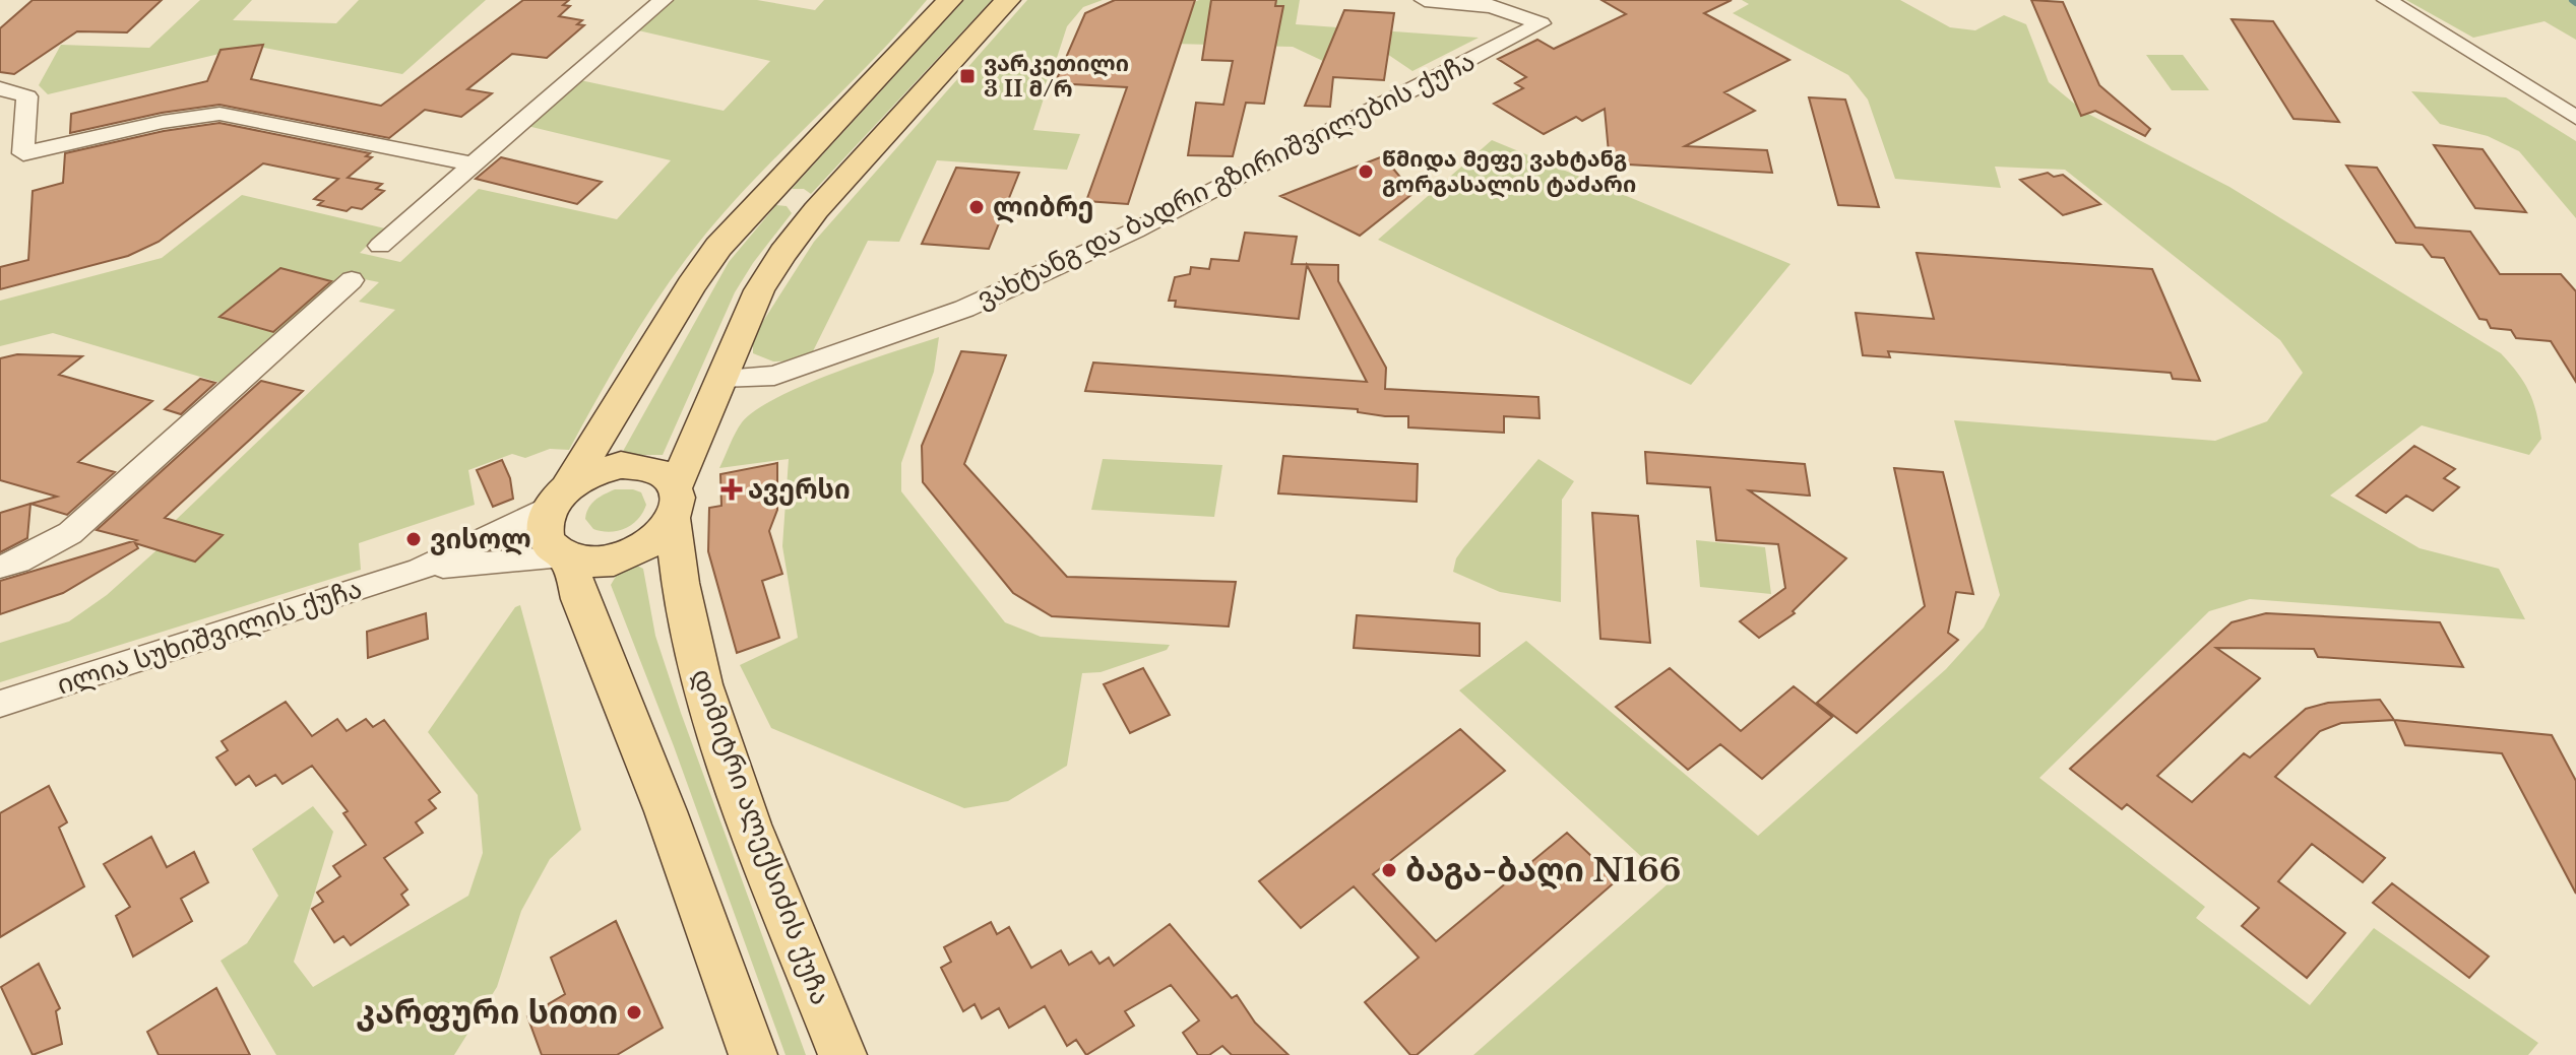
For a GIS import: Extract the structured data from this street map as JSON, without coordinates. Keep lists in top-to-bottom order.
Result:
{
  "streets": {
    "main road": ["დიმიტრი ალექსიძის ქუჩა"],
    "street": ["ვახტანგ და ბადრი გზირიშვილების ქუჩა", "ილია სუხიშვილის ქუჩა"]
  },
  "crossings": [
    ["ილია სუხიშვილის ქუჩა", "დიმიტრი ალექსიძის ქუჩა"]
  ],
  "places": {
    "transit": ["ვარკეთილი 3 II მ/რ"],
    "other": [
      "წმიდა მეფე ვახტანგ გორგასალის ტაძარი",
      "ლიბრე",
      "ვისოლ",
      "ბაგა-ბაღი N166",
      "კარფური სითი"
    ],
    "health": ["ავერსი"]
  }
}
